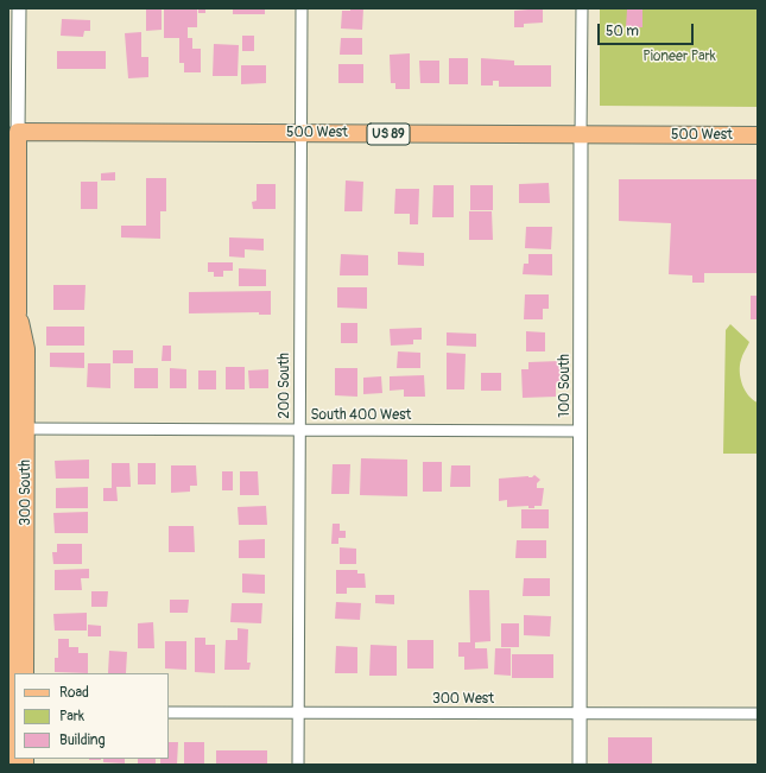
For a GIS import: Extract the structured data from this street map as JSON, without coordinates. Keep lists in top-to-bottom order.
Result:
{
  "streets": {
    "main road": ["500 West", "US 89", "300 South"],
    "street": [
      "200 South",
      "100 South",
      "South 400 West",
      "300 West"
    ]
  },
  "crossings": [
    ["500 West", "200 South"],
    ["500 West", "100 South"],
    ["500 West", "300 South"],
    ["200 South", "South 400 West"],
    ["200 South", "300 West"],
    ["100 South", "South 400 West"],
    ["100 South", "300 West"],
    ["South 400 West", "300 South"]
  ],
  "parks": ["Pioneer Park"],
  "legend": ["Road", "Park", "Building"],
  "scale_bar": "50 m"
}
